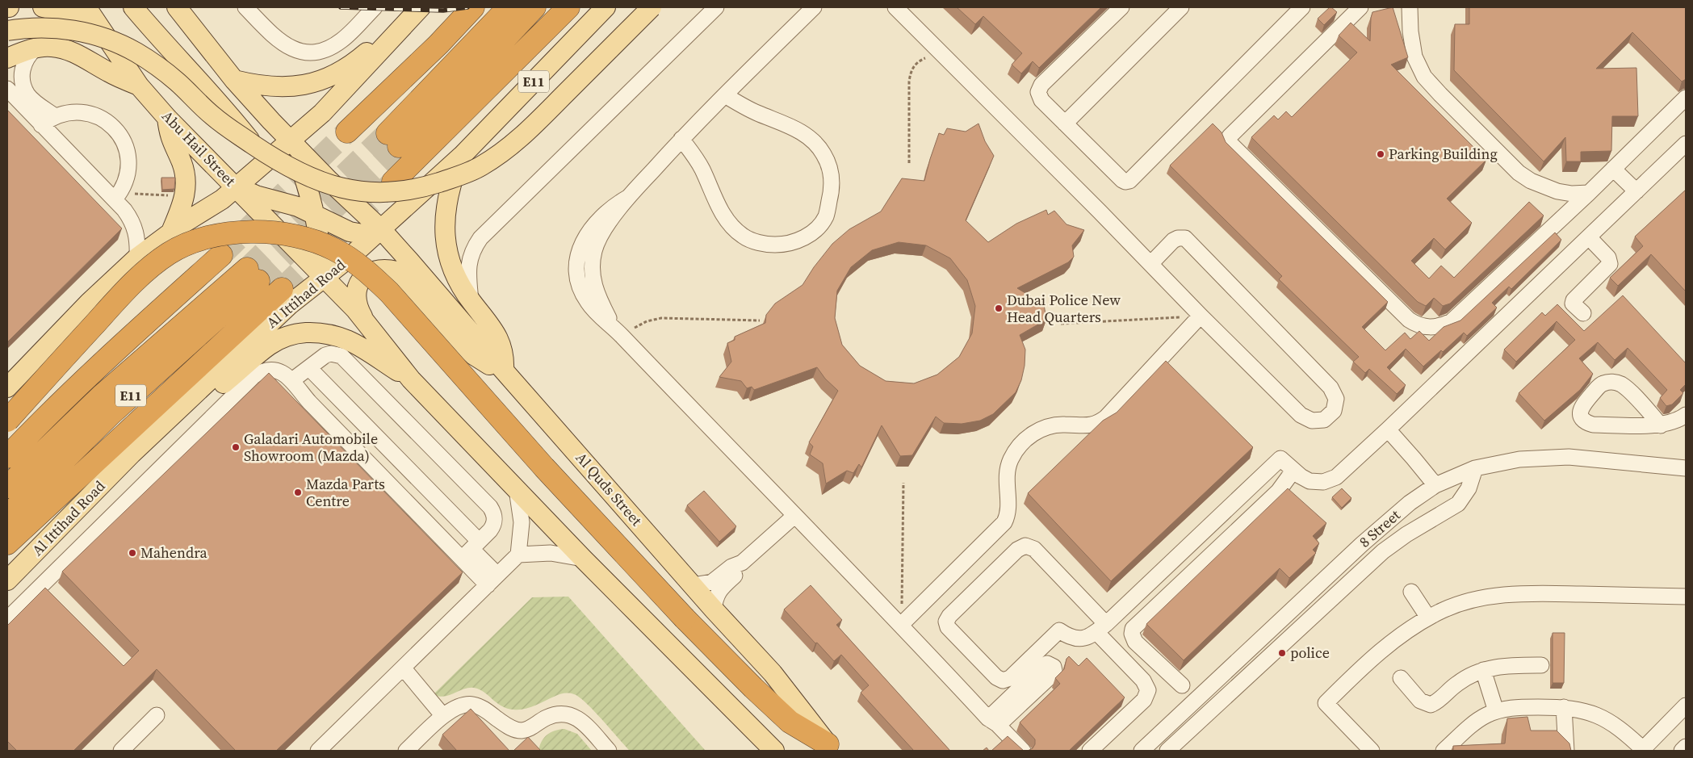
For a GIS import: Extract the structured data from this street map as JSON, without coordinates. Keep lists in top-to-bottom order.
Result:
{
  "streets": {
    "highway": ["E11"],
    "main road": ["Abu Hail Street", "Al Ittihad Road", "Al Quds Street"],
    "street": ["8 Street"]
  },
  "crossings": [
    ["Abu Hail Street", "Al Ittihad Road"],
    ["Al Ittihad Road", "Al Quds Street"]
  ],
  "places": [
    "Parking Building",
    "Dubai Police New Head Quarters",
    "Galadari Automobile Showroom (Mazda)",
    "Mazda Parts Centre",
    "Mahendra",
    "police"
  ]
}
